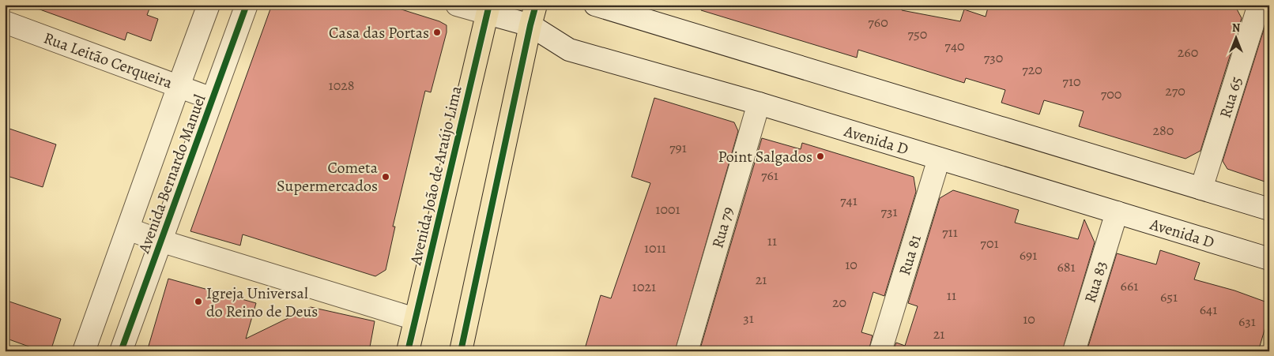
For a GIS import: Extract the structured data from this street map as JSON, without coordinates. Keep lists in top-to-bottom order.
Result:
{
  "streets": {
    "main road": ["Avenida João de Araújo Lima"],
    "street": [
      "Rua Leitão Cerqueira",
      "Rua 65",
      "Avenida D",
      "Avenida Bernardo Manuel",
      "Rua 79",
      "Rua 81",
      "Rua 83"
    ]
  },
  "crossings": [
    ["Rua Leitão Cerqueira", "Avenida Bernardo Manuel"],
    ["Avenida D", "Avenida João de Araújo Lima"],
    ["Avenida D", "Rua 79"],
    ["Avenida D", "Rua 81"],
    ["Avenida D", "Rua 83"]
  ],
  "places": [
    "Casa das Portas",
    "Point Salgados",
    "Cometa Supermercados",
    "Igreja Universal do Reino de Deus"
  ],
  "house_numbers": [
    "760",
    "750",
    "740",
    "260",
    "730",
    "720",
    "710",
    "1028",
    "270",
    "700",
    "280",
    "791",
    "761",
    "741",
    "1001",
    "731",
    "711",
    "11",
    "701",
    "1011",
    "691",
    "10",
    "681",
    "21",
    "661",
    "1021",
    "11",
    "651",
    "20",
    "641",
    "31",
    "10",
    "631",
    "21"
  ],
  "north": "top"
}
